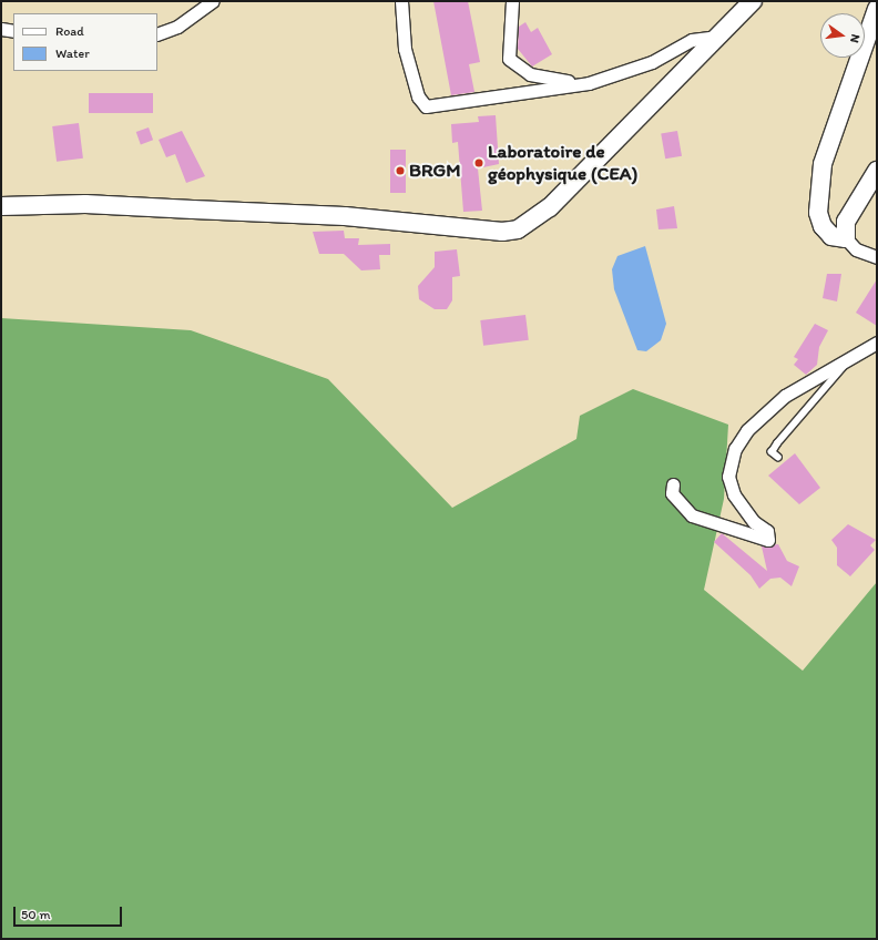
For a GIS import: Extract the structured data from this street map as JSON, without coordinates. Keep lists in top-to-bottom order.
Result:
{
  "places": ["Laboratoire de géophysique (CEA)", "BRGM"],
  "legend": ["Road", "Water"],
  "scale_bar": "50 m",
  "north": "right"
}
